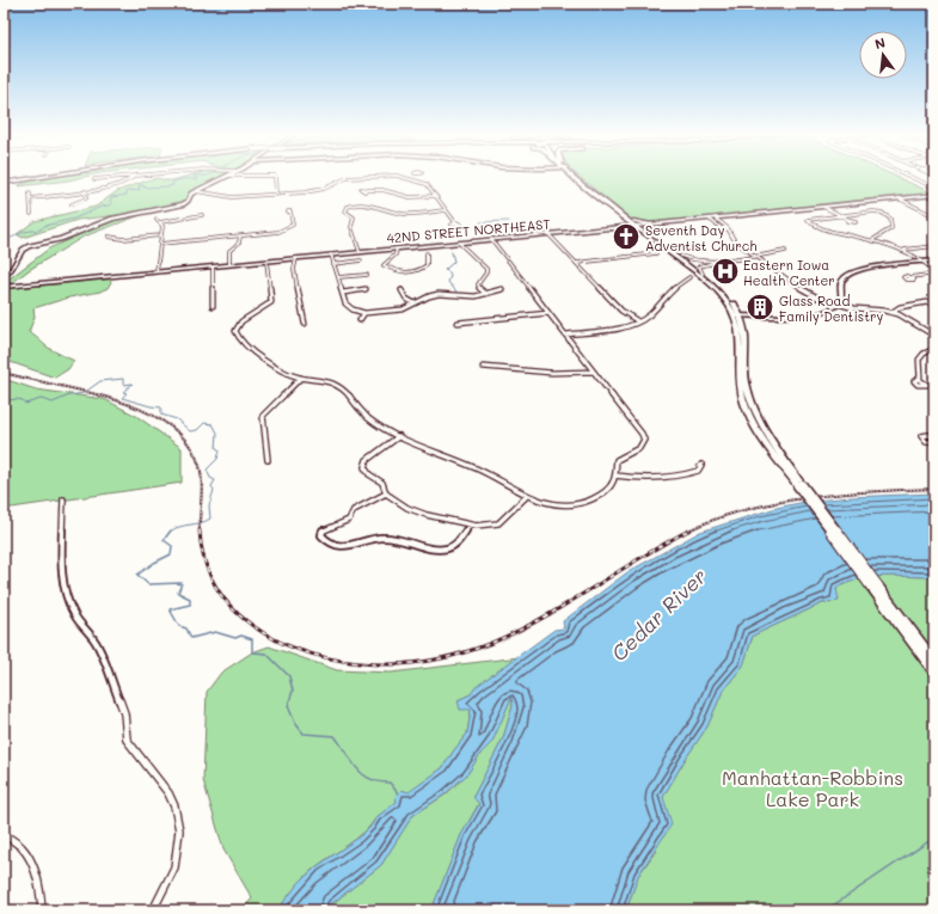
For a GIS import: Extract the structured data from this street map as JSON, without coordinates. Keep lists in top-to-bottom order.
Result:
{
  "streets": {
    "street": ["42ND STREET NORTHEAST"]
  },
  "water": ["Cedar River"],
  "parks": ["Manhattan-Robbins Lake Park"],
  "places": {
    "church": ["Seventh Day Adventist Church"],
    "hospital": ["Eastern Iowa Health Center"],
    "building": ["Glass Road Family Dentistry"]
  },
  "north": "top"
}
